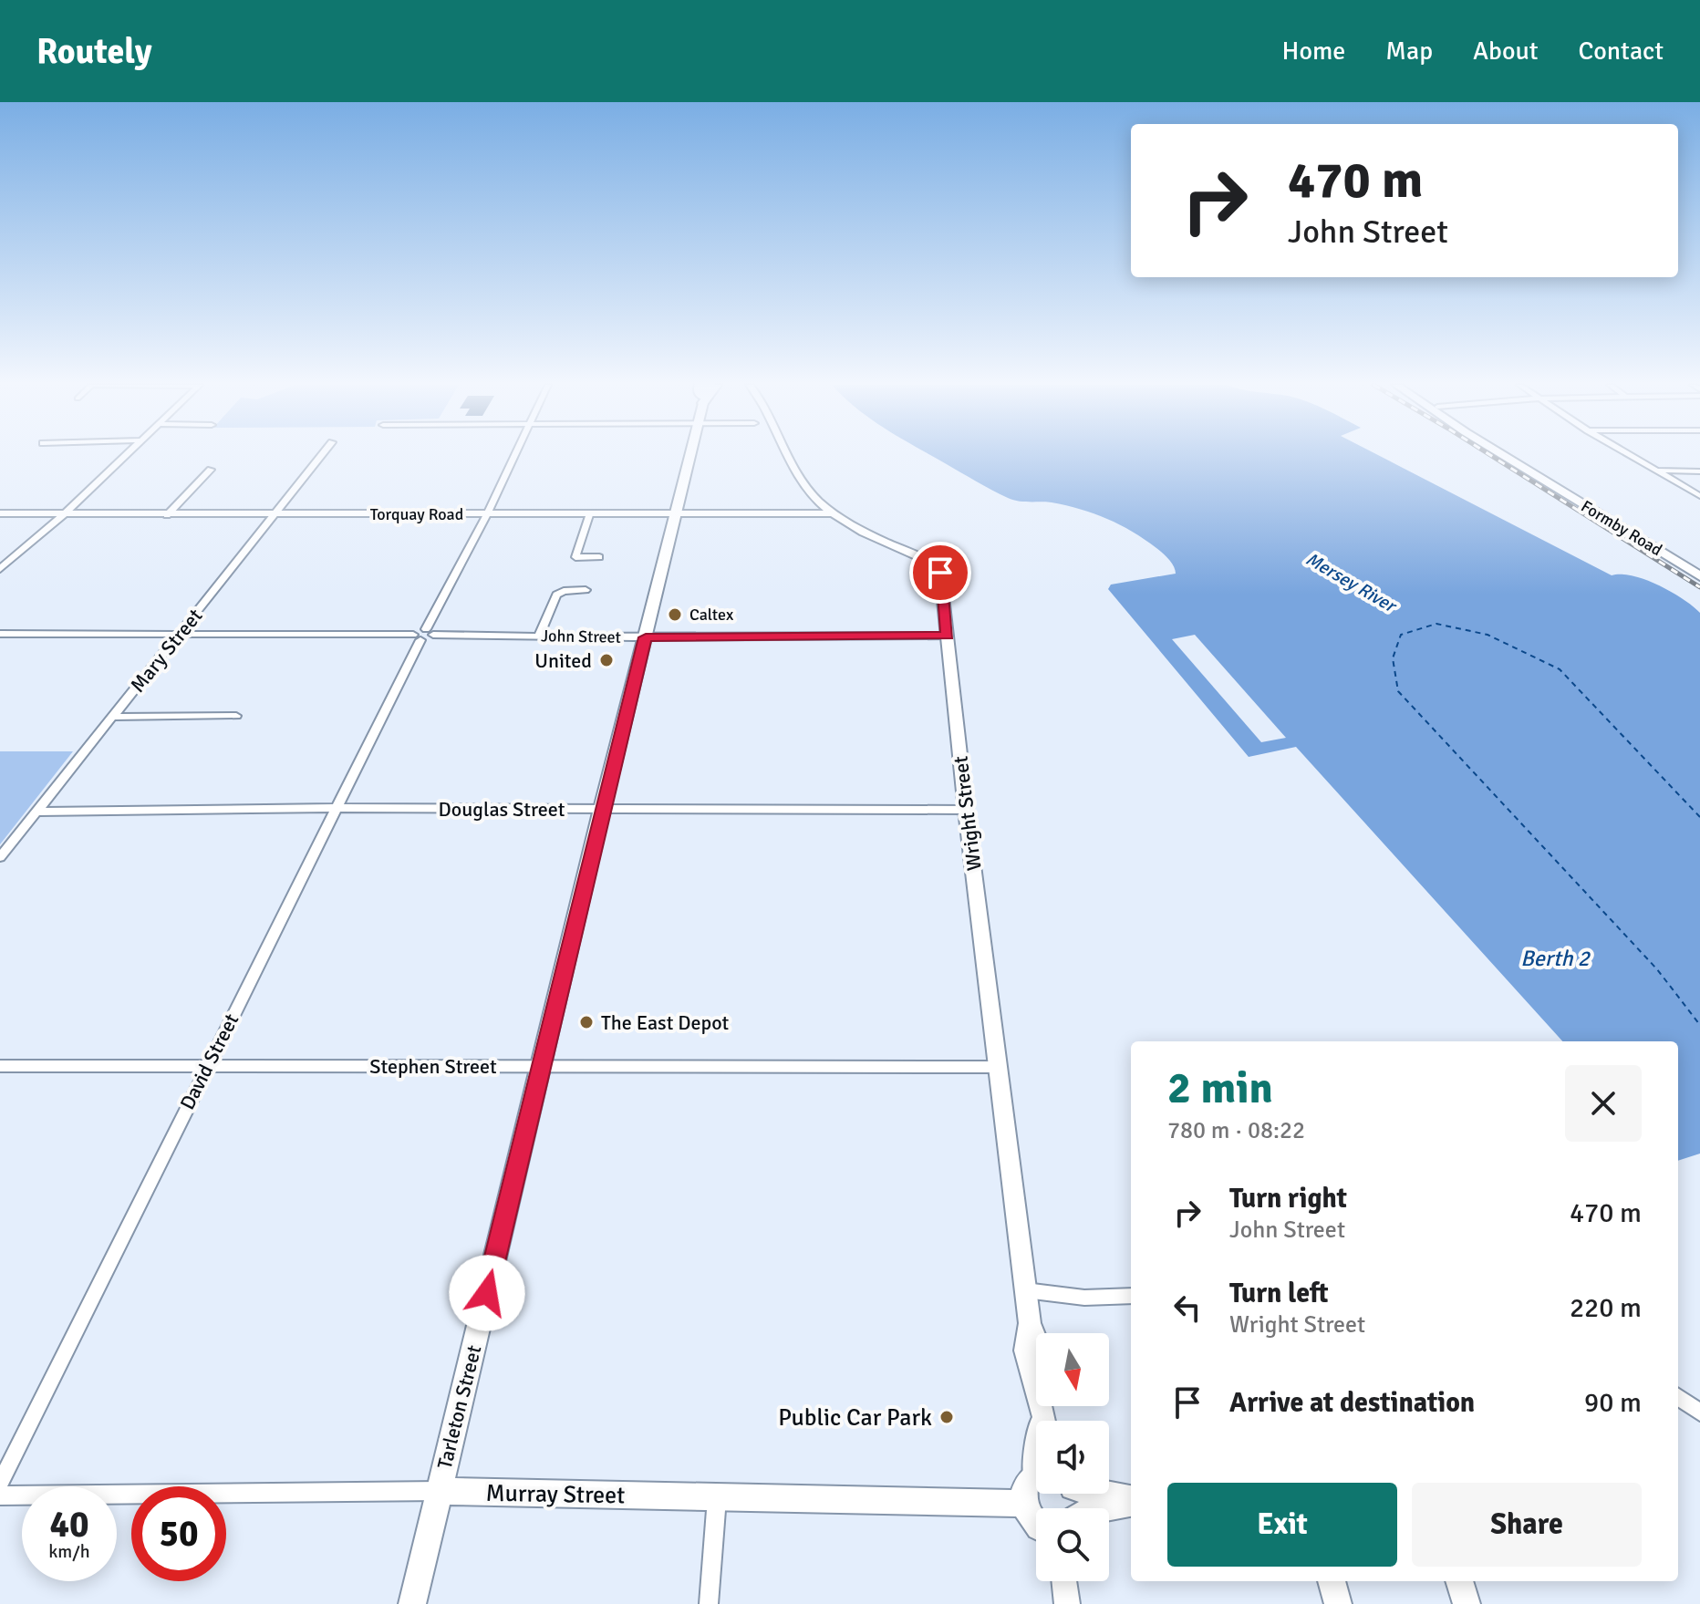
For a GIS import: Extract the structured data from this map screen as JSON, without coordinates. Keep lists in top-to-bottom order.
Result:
{
  "streets": {
    "main road": ["Formby Road", "Tarleton Street", "Murray Street"],
    "street": [
      "Torquay Road",
      "John Street",
      "Mary Street",
      "Douglas Street",
      "Wright Street",
      "David Street",
      "Stephen Street"
    ]
  },
  "crossings": [
    ["Torquay Road", "Mary Street"],
    ["Torquay Road", "Wright Street"],
    ["Torquay Road", "David Street"],
    ["Torquay Road", "Tarleton Street"],
    ["John Street", "Mary Street"],
    ["John Street", "Wright Street"],
    ["John Street", "David Street"],
    ["John Street", "Tarleton Street"],
    ["Mary Street", "Douglas Street"],
    ["Douglas Street", "Wright Street"],
    ["Douglas Street", "David Street"],
    ["Douglas Street", "Tarleton Street"],
    ["Wright Street", "Stephen Street"],
    ["David Street", "Stephen Street"],
    ["Stephen Street", "Tarleton Street"],
    ["Tarleton Street", "Murray Street"]
  ],
  "water": ["Mersey River", "Berth 2"],
  "places": [
    "Caltex",
    "United",
    "The East Depot",
    "Public Car Park"
  ],
  "north": "bottom",
  "page": {
    "header": "Routely",
    "nav": [
      "Home",
      "Map",
      "About",
      "Contact"
    ],
    "turn": ["470 m", "John Street"],
    "heading": ["2 min", "780 m · 08:22"],
    "list": [
      {
        "name": "Turn right",
        "note": "John Street",
        "value": "470 m"
      },
      {
        "name": "Turn left",
        "note": "Wright Street",
        "value": "220 m"
      },
      {
        "name": "Arrive at destination",
        "value": "90 m"
      }
    ],
    "buttons": ["Exit", "Share"],
    "speed": "40 km/h",
    "limit": "50"
  }
}
